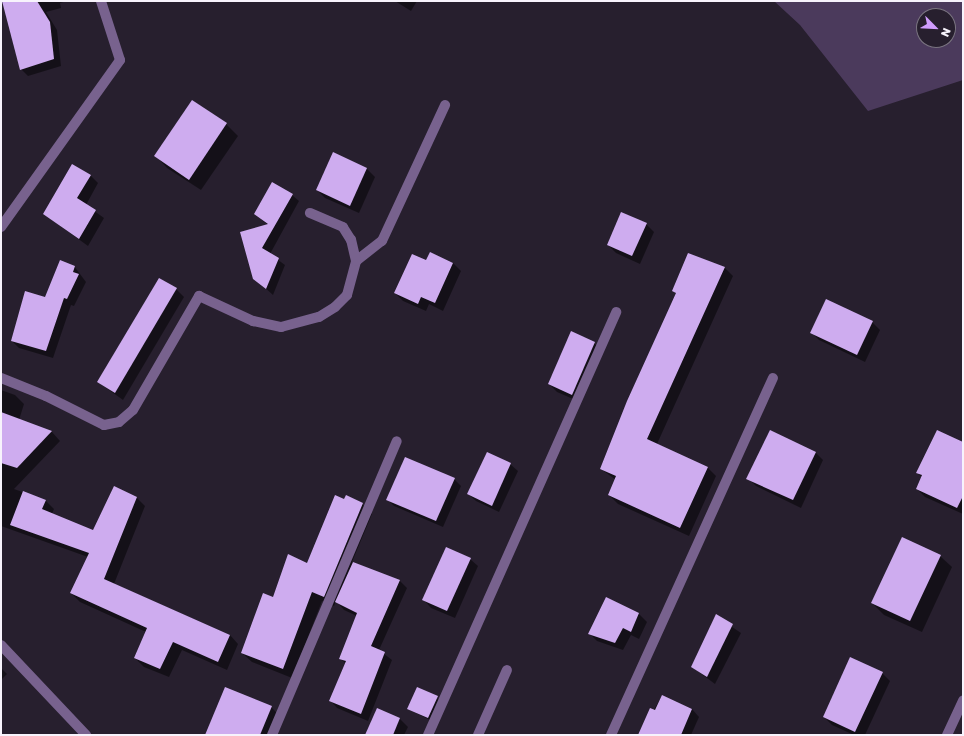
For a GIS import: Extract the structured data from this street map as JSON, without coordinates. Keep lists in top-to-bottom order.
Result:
{
  "north": "bottom right"
}
